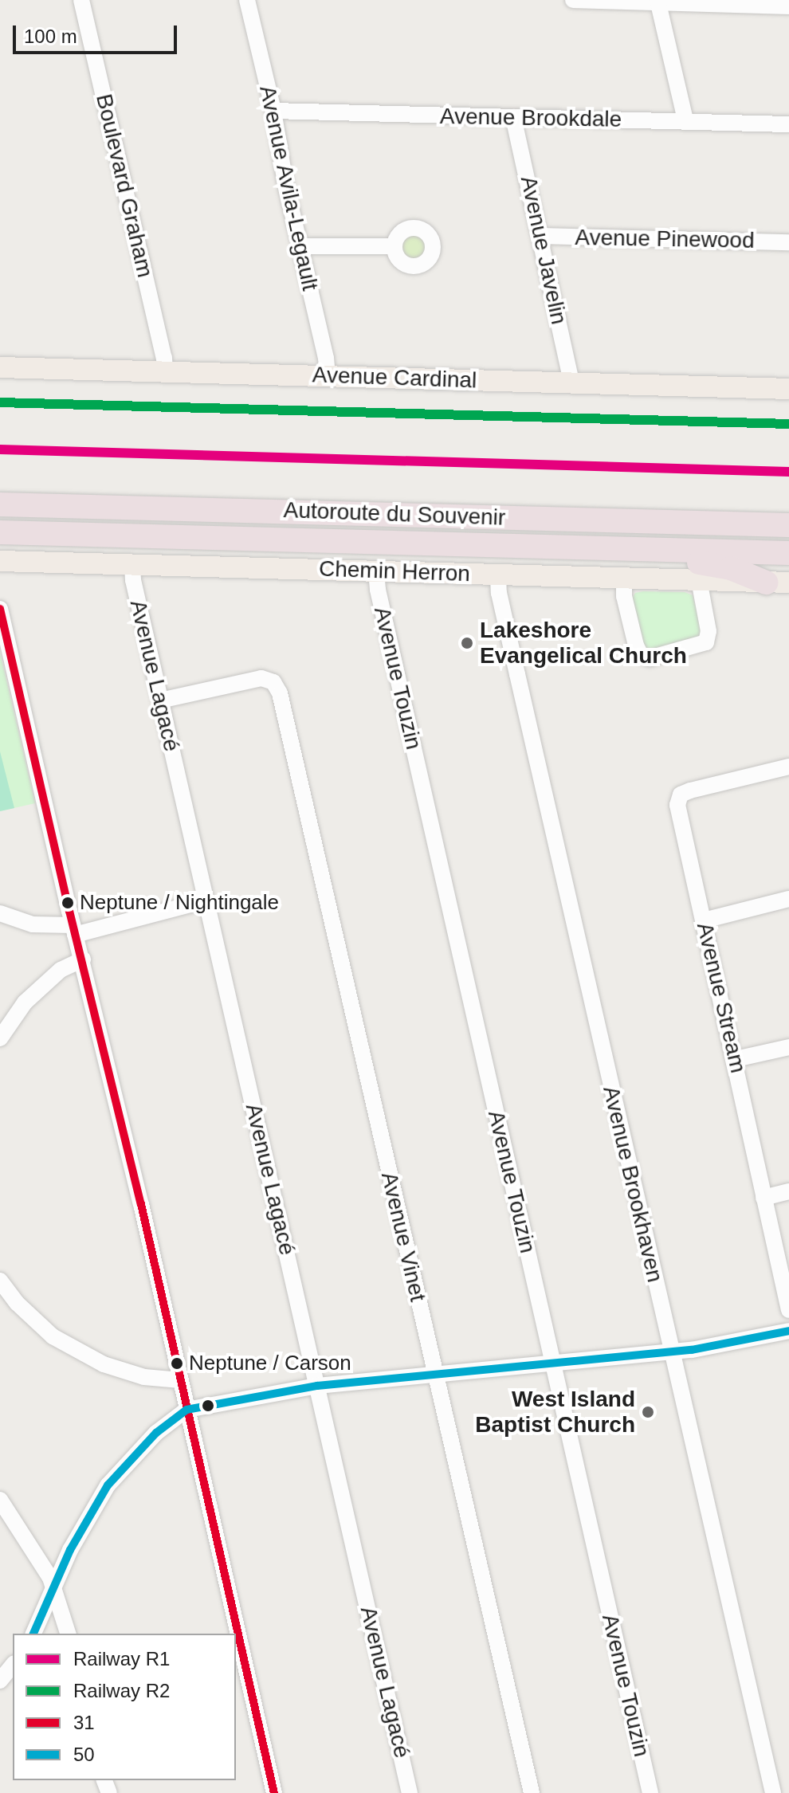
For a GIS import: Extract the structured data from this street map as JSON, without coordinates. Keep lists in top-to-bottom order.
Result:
{
  "streets": {
    "highway": ["Autoroute du Souvenir"],
    "main road": ["Avenue Cardinal", "Chemin Herron"],
    "street": [
      "Avenue Brookdale",
      "Boulevard Graham",
      "Avenue Avila-Legault",
      "Avenue Pinewood",
      "Avenue Javelin",
      "Avenue Lagacé",
      "Avenue Touzin",
      "Avenue Stream",
      "Avenue Brookhaven",
      "Avenue Vinet"
    ]
  },
  "crossings": [
    ["Avenue Brookdale", "Avenue Avila-Legault"],
    ["Avenue Brookdale", "Avenue Javelin"],
    ["Boulevard Graham", "Avenue Cardinal"],
    ["Avenue Avila-Legault", "Avenue Cardinal"],
    ["Avenue Pinewood", "Avenue Javelin"],
    ["Avenue Javelin", "Avenue Cardinal"],
    ["Chemin Herron", "Avenue Lagacé"],
    ["Chemin Herron", "Avenue Touzin"],
    ["Chemin Herron", "Avenue Brookhaven"],
    ["Avenue Lagacé", "Avenue Vinet"]
  ],
  "places": [
    "Lakeshore Evangelical Church",
    "Neptune / Nightingale",
    "Neptune / Carson",
    "West Island Baptist Church"
  ],
  "lines": [
    "rail line R2",
    "rail line R1",
    "transit line 31",
    "transit line 50"
  ],
  "legend": [
    "Railway R1",
    "Railway R2",
    "31",
    "50"
  ],
  "scale_bar": "100 m"
}
